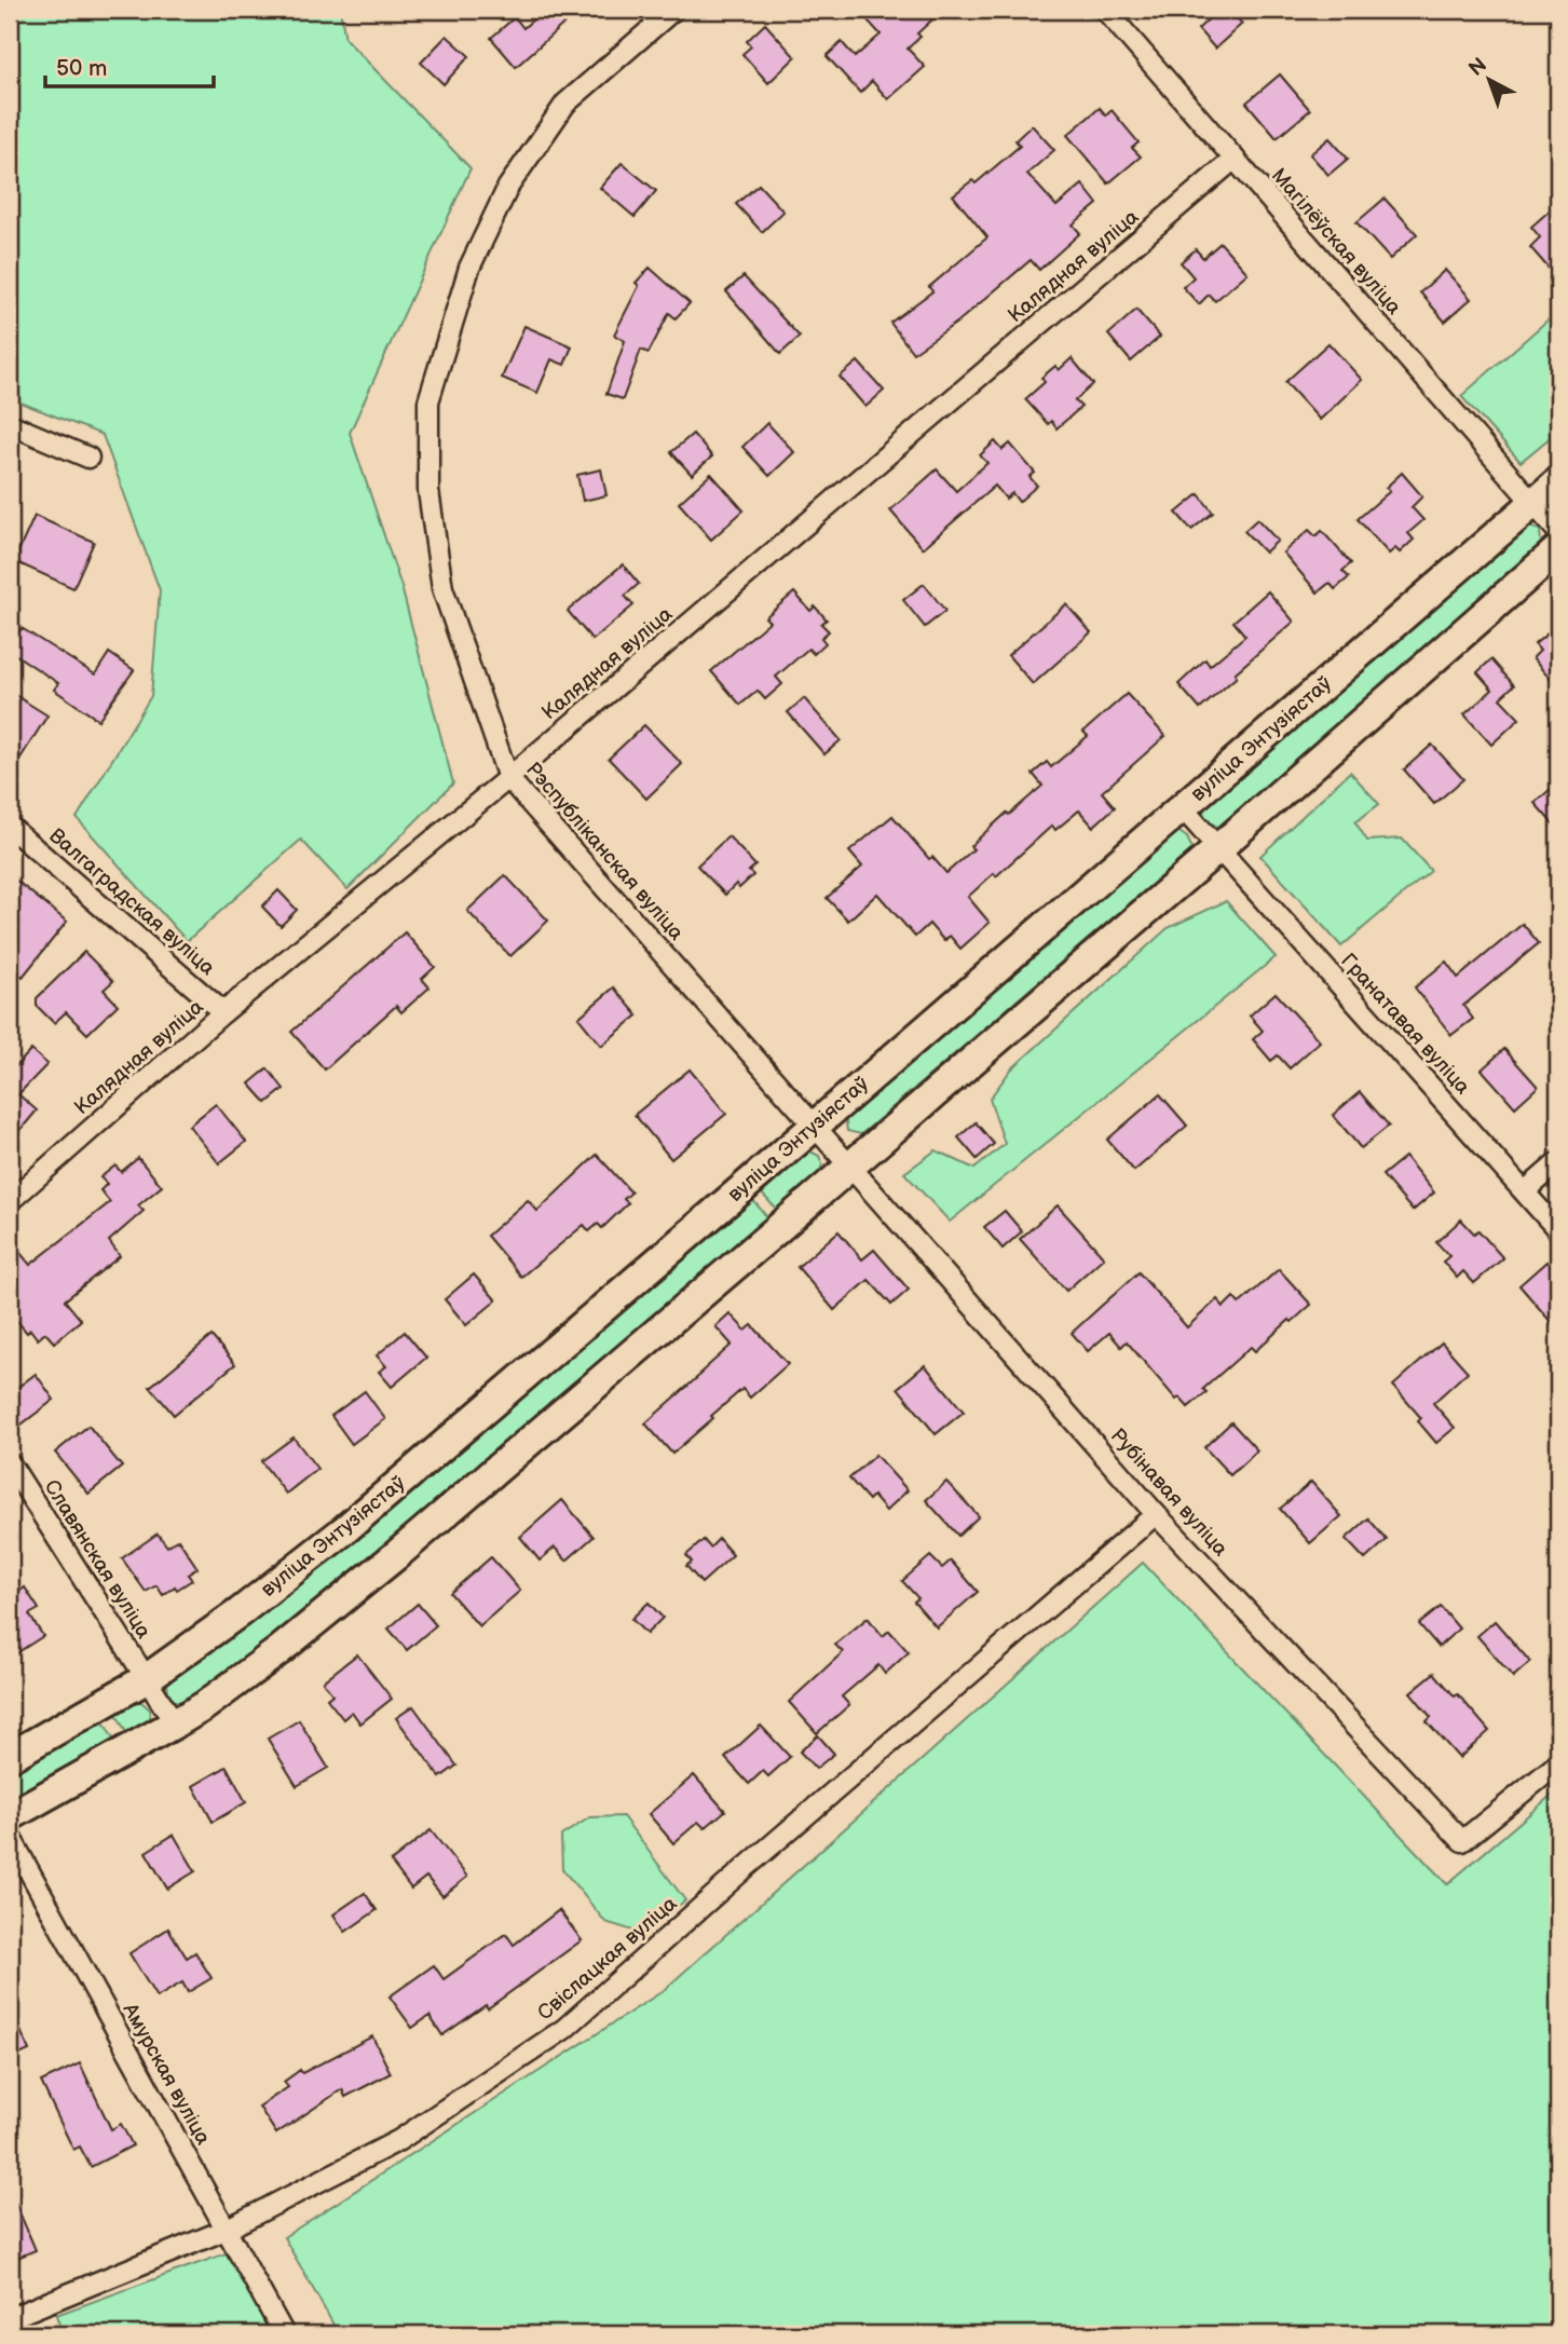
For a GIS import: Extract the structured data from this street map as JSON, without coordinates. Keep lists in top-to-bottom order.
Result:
{
  "streets": {
    "street": [
      "Магілёўская вуліца",
      "Калядная вуліца",
      "вуліца Энтузіястаў",
      "Рэспубліканская вуліца",
      "Валгаградская вуліца",
      "Гранатавая вуліца",
      "Рубінавая вуліца",
      "Славянская вуліца",
      "Свіслацкая вуліца",
      "Амурская вуліца"
    ]
  },
  "crossings": [
    ["Магілёўская вуліца", "Калядная вуліца"],
    ["Магілёўская вуліца", "вуліца Энтузіястаў"],
    ["Калядная вуліца", "Рэспубліканская вуліца"],
    ["Калядная вуліца", "Валгаградская вуліца"],
    ["вуліца Энтузіястаў", "Рэспубліканская вуліца"],
    ["вуліца Энтузіястаў", "Гранатавая вуліца"],
    ["вуліца Энтузіястаў", "Славянская вуліца"],
    ["Рэспубліканская вуліца", "Рубінавая вуліца"],
    ["Рубінавая вуліца", "Свіслацкая вуліца"],
    ["Свіслацкая вуліца", "Амурская вуліца"]
  ],
  "scale_bar": "50 m",
  "north": "top left"
}
